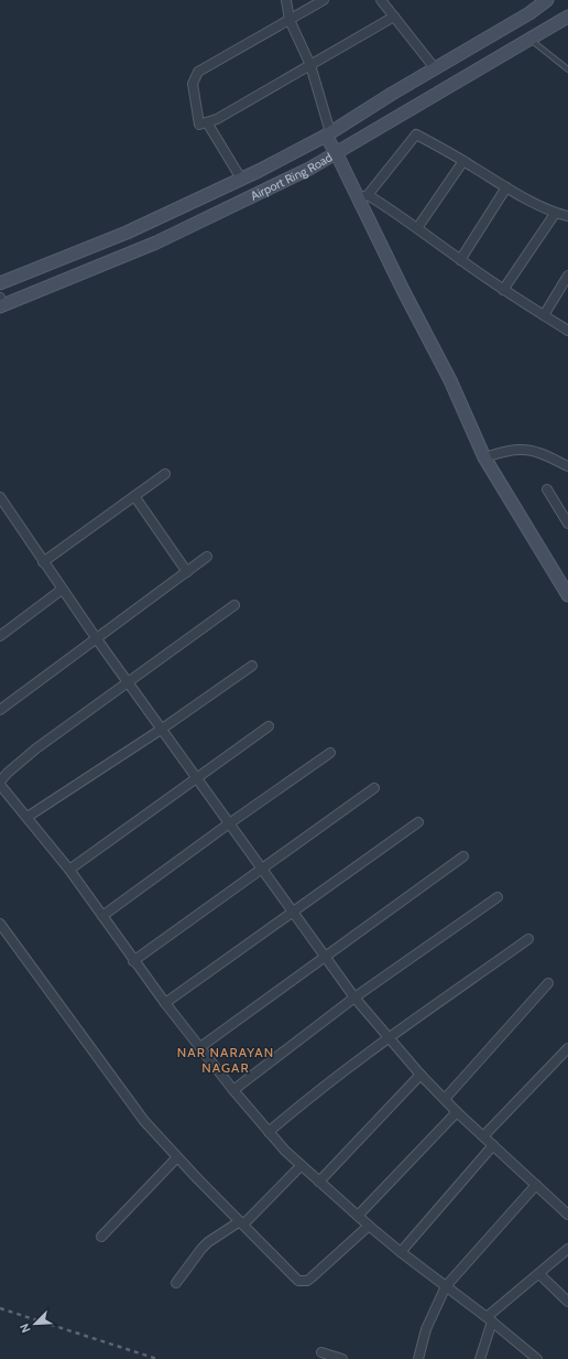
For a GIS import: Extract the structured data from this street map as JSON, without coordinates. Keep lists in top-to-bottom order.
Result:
{
  "streets": {
    "main road": ["Airport Ring Road"]
  },
  "districts": ["NAR NARAYAN NAGAR"],
  "north": "bottom left"
}
